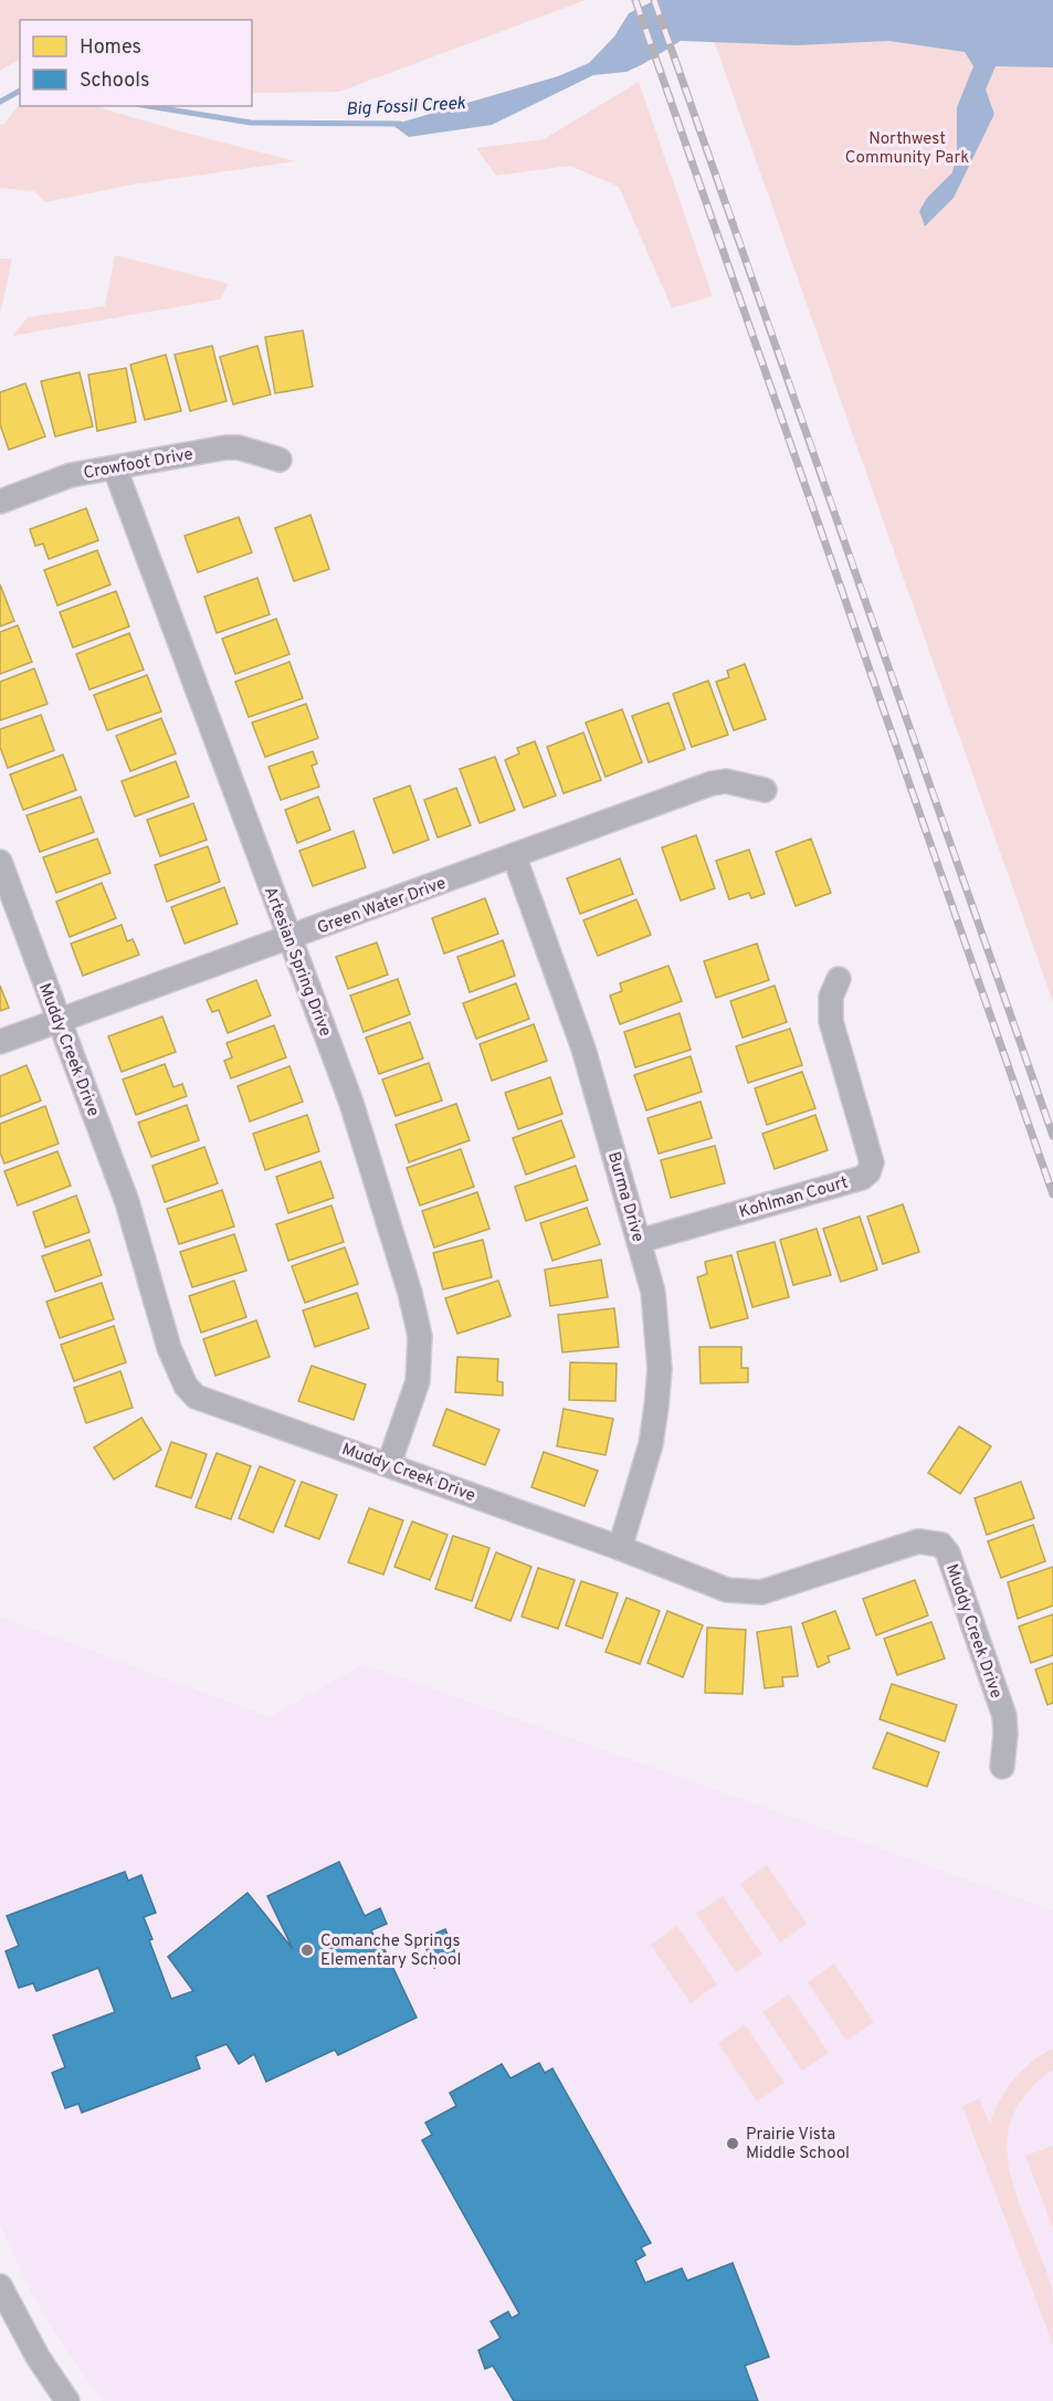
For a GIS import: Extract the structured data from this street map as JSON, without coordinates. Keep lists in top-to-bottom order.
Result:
{
  "streets": {
    "street": [
      "Crowfoot Drive",
      "Green Water Drive",
      "Artesian Spring Drive",
      "Muddy Creek Drive",
      "Burma Drive",
      "Kohlman Court"
    ]
  },
  "crossings": [
    ["Crowfoot Drive", "Artesian Spring Drive"],
    ["Green Water Drive", "Artesian Spring Drive"],
    ["Green Water Drive", "Muddy Creek Drive"],
    ["Green Water Drive", "Burma Drive"],
    ["Artesian Spring Drive", "Muddy Creek Drive"],
    ["Muddy Creek Drive", "Burma Drive"],
    ["Burma Drive", "Kohlman Court"]
  ],
  "water": ["Big Fossil Creek"],
  "parks": ["Northwest Community Park"],
  "places": ["Comanche Springs Elementary School", "Prairie Vista Middle School"],
  "legend": ["Homes", "Schools"]
}
